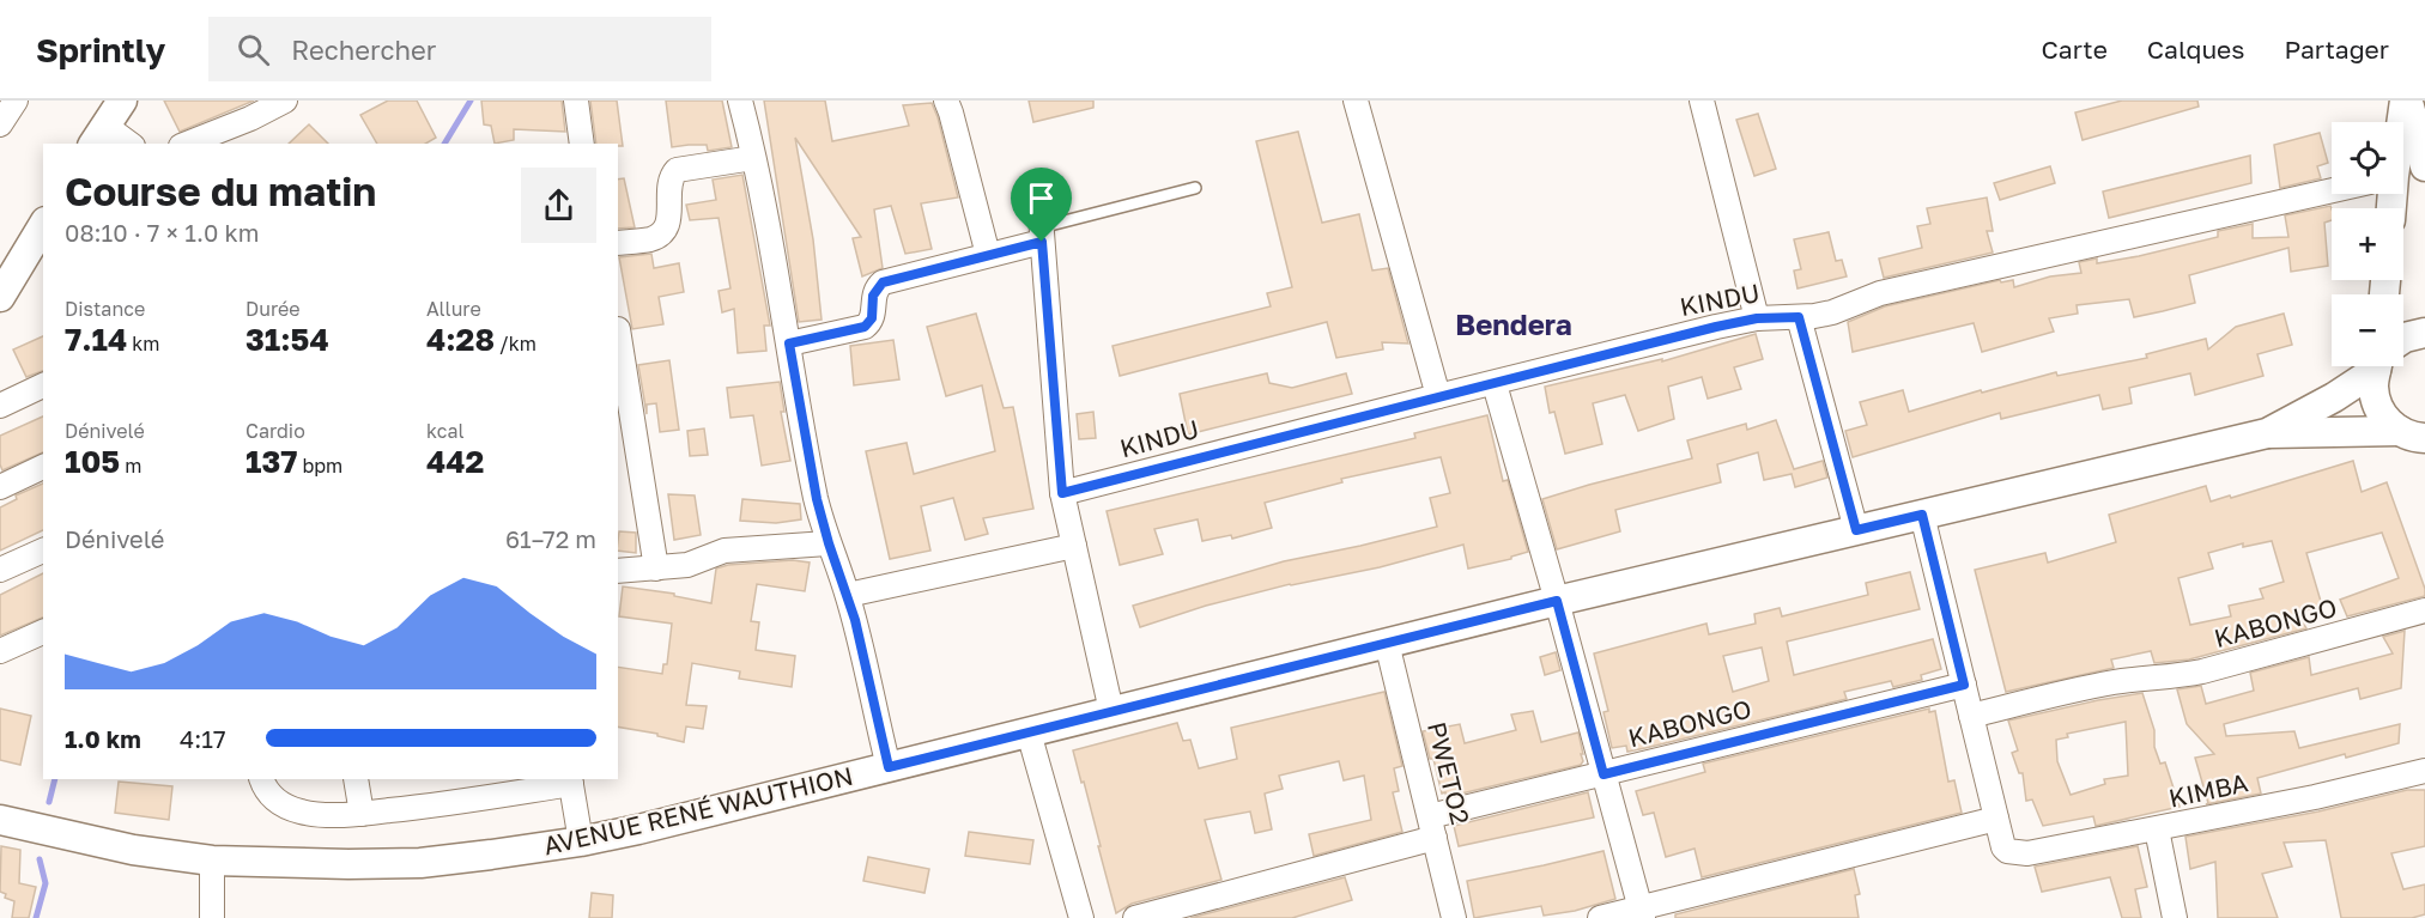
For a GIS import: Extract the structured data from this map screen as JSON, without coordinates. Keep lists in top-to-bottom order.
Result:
{
  "streets": {
    "street": [
      "KINDU",
      "KABONGO",
      "PWETO2",
      "KIMBA",
      "AVENUE RENÉ WAUTHION"
    ]
  },
  "crossings": [
    ["KABONGO", "PWETO2"],
    ["PWETO2", "AVENUE RENÉ WAUTHION"]
  ],
  "districts": ["Bendera"],
  "page": {
    "header": "Sprintly",
    "search": "Rechercher",
    "nav": ["Carte", "Calques", "Partager"],
    "map_buttons": ["+", "−"],
    "heading": ["Course du matin", "08:10 · 7 × 1.0 km"],
    "stats": [
      ["Distance", "7.14 km"],
      ["Durée", "31:54"],
      ["Allure", "4:28 /km"],
      ["Dénivelé", "105 m"],
      ["Cardio", "137 bpm"],
      ["kcal", "442"]
    ],
    "chart": ["Dénivelé", "61–72 m"],
    "list": [
      {
        "name": "1.0 km",
        "note": "4:17"
      }
    ]
  }
}
